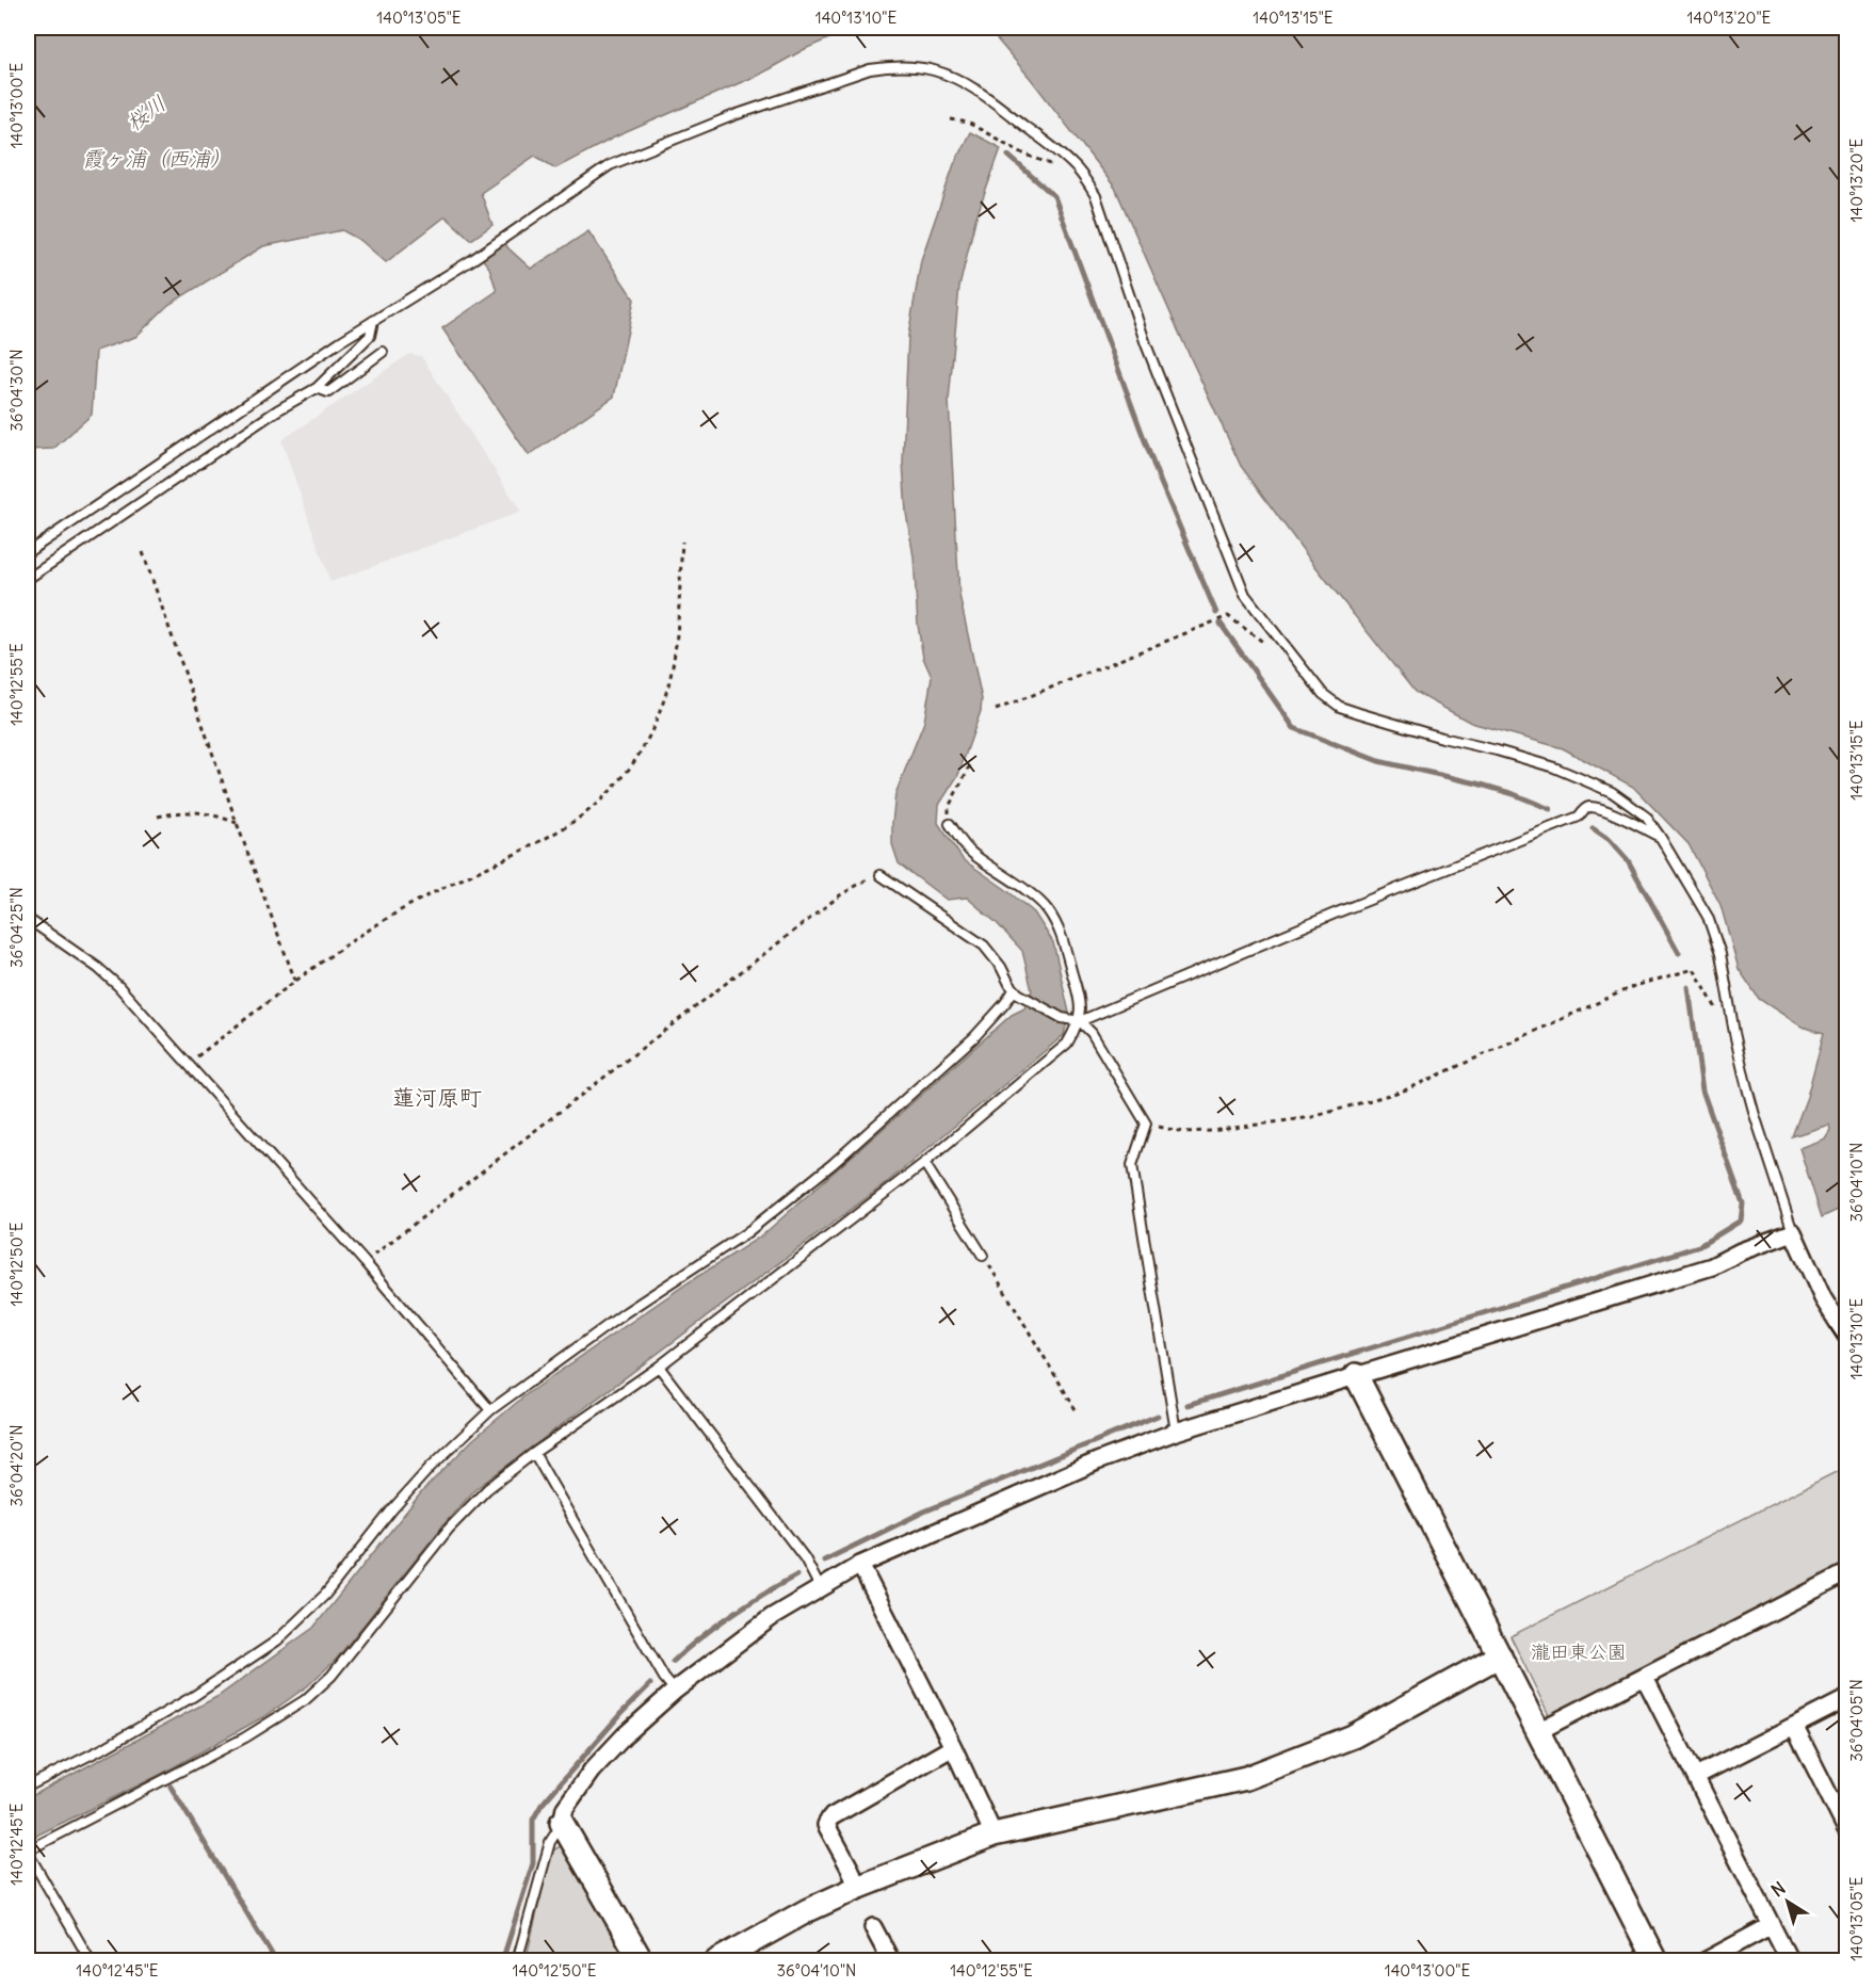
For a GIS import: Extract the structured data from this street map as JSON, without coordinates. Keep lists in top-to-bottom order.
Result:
{
  "districts": ["蓮河原町"],
  "water": ["桜川", "霞ヶ浦（西浦）"],
  "parks": ["瀧田東公園"],
  "north": "top left",
  "coordinates": [
    "140°13'05\"E",
    "140°13'10\"E",
    "140°13'15\"E",
    "140°13'20\"E",
    "140°13'00\"E",
    "36°04'30\"N",
    "140°12'55\"E",
    "36°04'25\"N",
    "36°04'10\"N",
    "140°12'50\"E",
    "36°04'20\"N",
    "36°04'05\"N",
    "140°12'45\"E"
  ]
}
